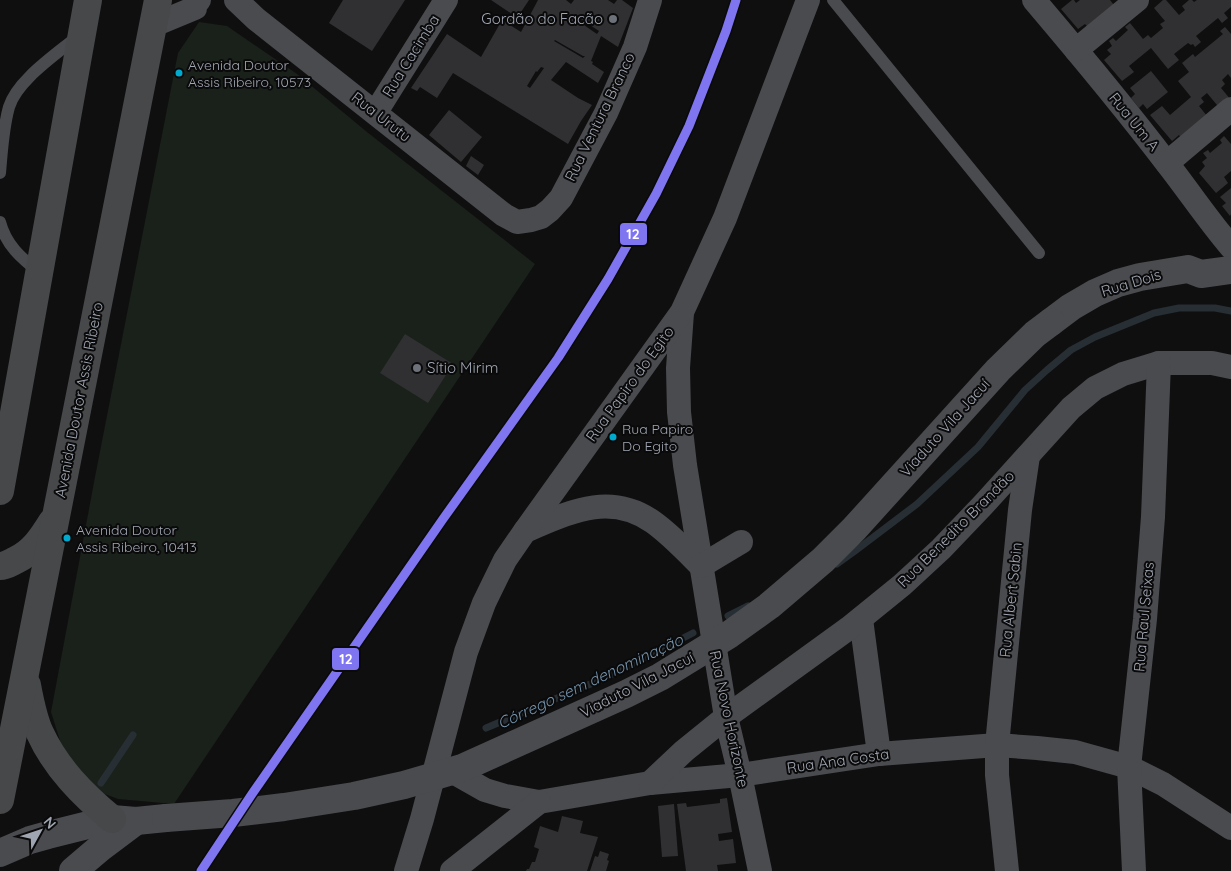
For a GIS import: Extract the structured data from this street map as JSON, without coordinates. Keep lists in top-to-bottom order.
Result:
{
  "streets": {
    "main road": ["Avenida Doutor Assis Ribeiro"],
    "street": [
      "Rua Cacimba",
      "Rua Urutu",
      "Rua Ventura Branco",
      "Rua Um A",
      "Rua Dois",
      "Rua Papiro do Egito",
      "Viaduto Vila Jacuí",
      "Rua Benedito Brandão",
      "Rua Albert Sabin",
      "Rua Raul Seixas",
      "Rua Novo Horizonte",
      "Rua Ana Costa"
    ]
  },
  "crossings": [
    ["Rua Cacimba", "Rua Urutu"],
    ["Rua Urutu", "Rua Ventura Branco"],
    ["Rua Dois", "Viaduto Vila Jacuí"],
    ["Rua Papiro do Egito", "Rua Novo Horizonte"],
    ["Rua Papiro do Egito", "Rua Ana Costa"],
    ["Rua Benedito Brandão", "Rua Albert Sabin"],
    ["Rua Benedito Brandão", "Rua Raul Seixas"],
    ["Rua Benedito Brandão", "Rua Novo Horizonte"],
    ["Rua Benedito Brandão", "Rua Ana Costa"],
    ["Rua Albert Sabin", "Rua Ana Costa"],
    ["Rua Raul Seixas", "Rua Ana Costa"],
    ["Rua Novo Horizonte", "Rua Ana Costa"]
  ],
  "water": ["Córrego sem denominação"],
  "places": [
    "Gordão do Facão",
    "Avenida Doutor Assis Ribeiro, 10573",
    "Sítio Mirim",
    "Rua Papiro Do Egito",
    "Avenida Doutor Assis Ribeiro, 10413"
  ],
  "lines": ["transit line 12"],
  "north": "top right"
}
